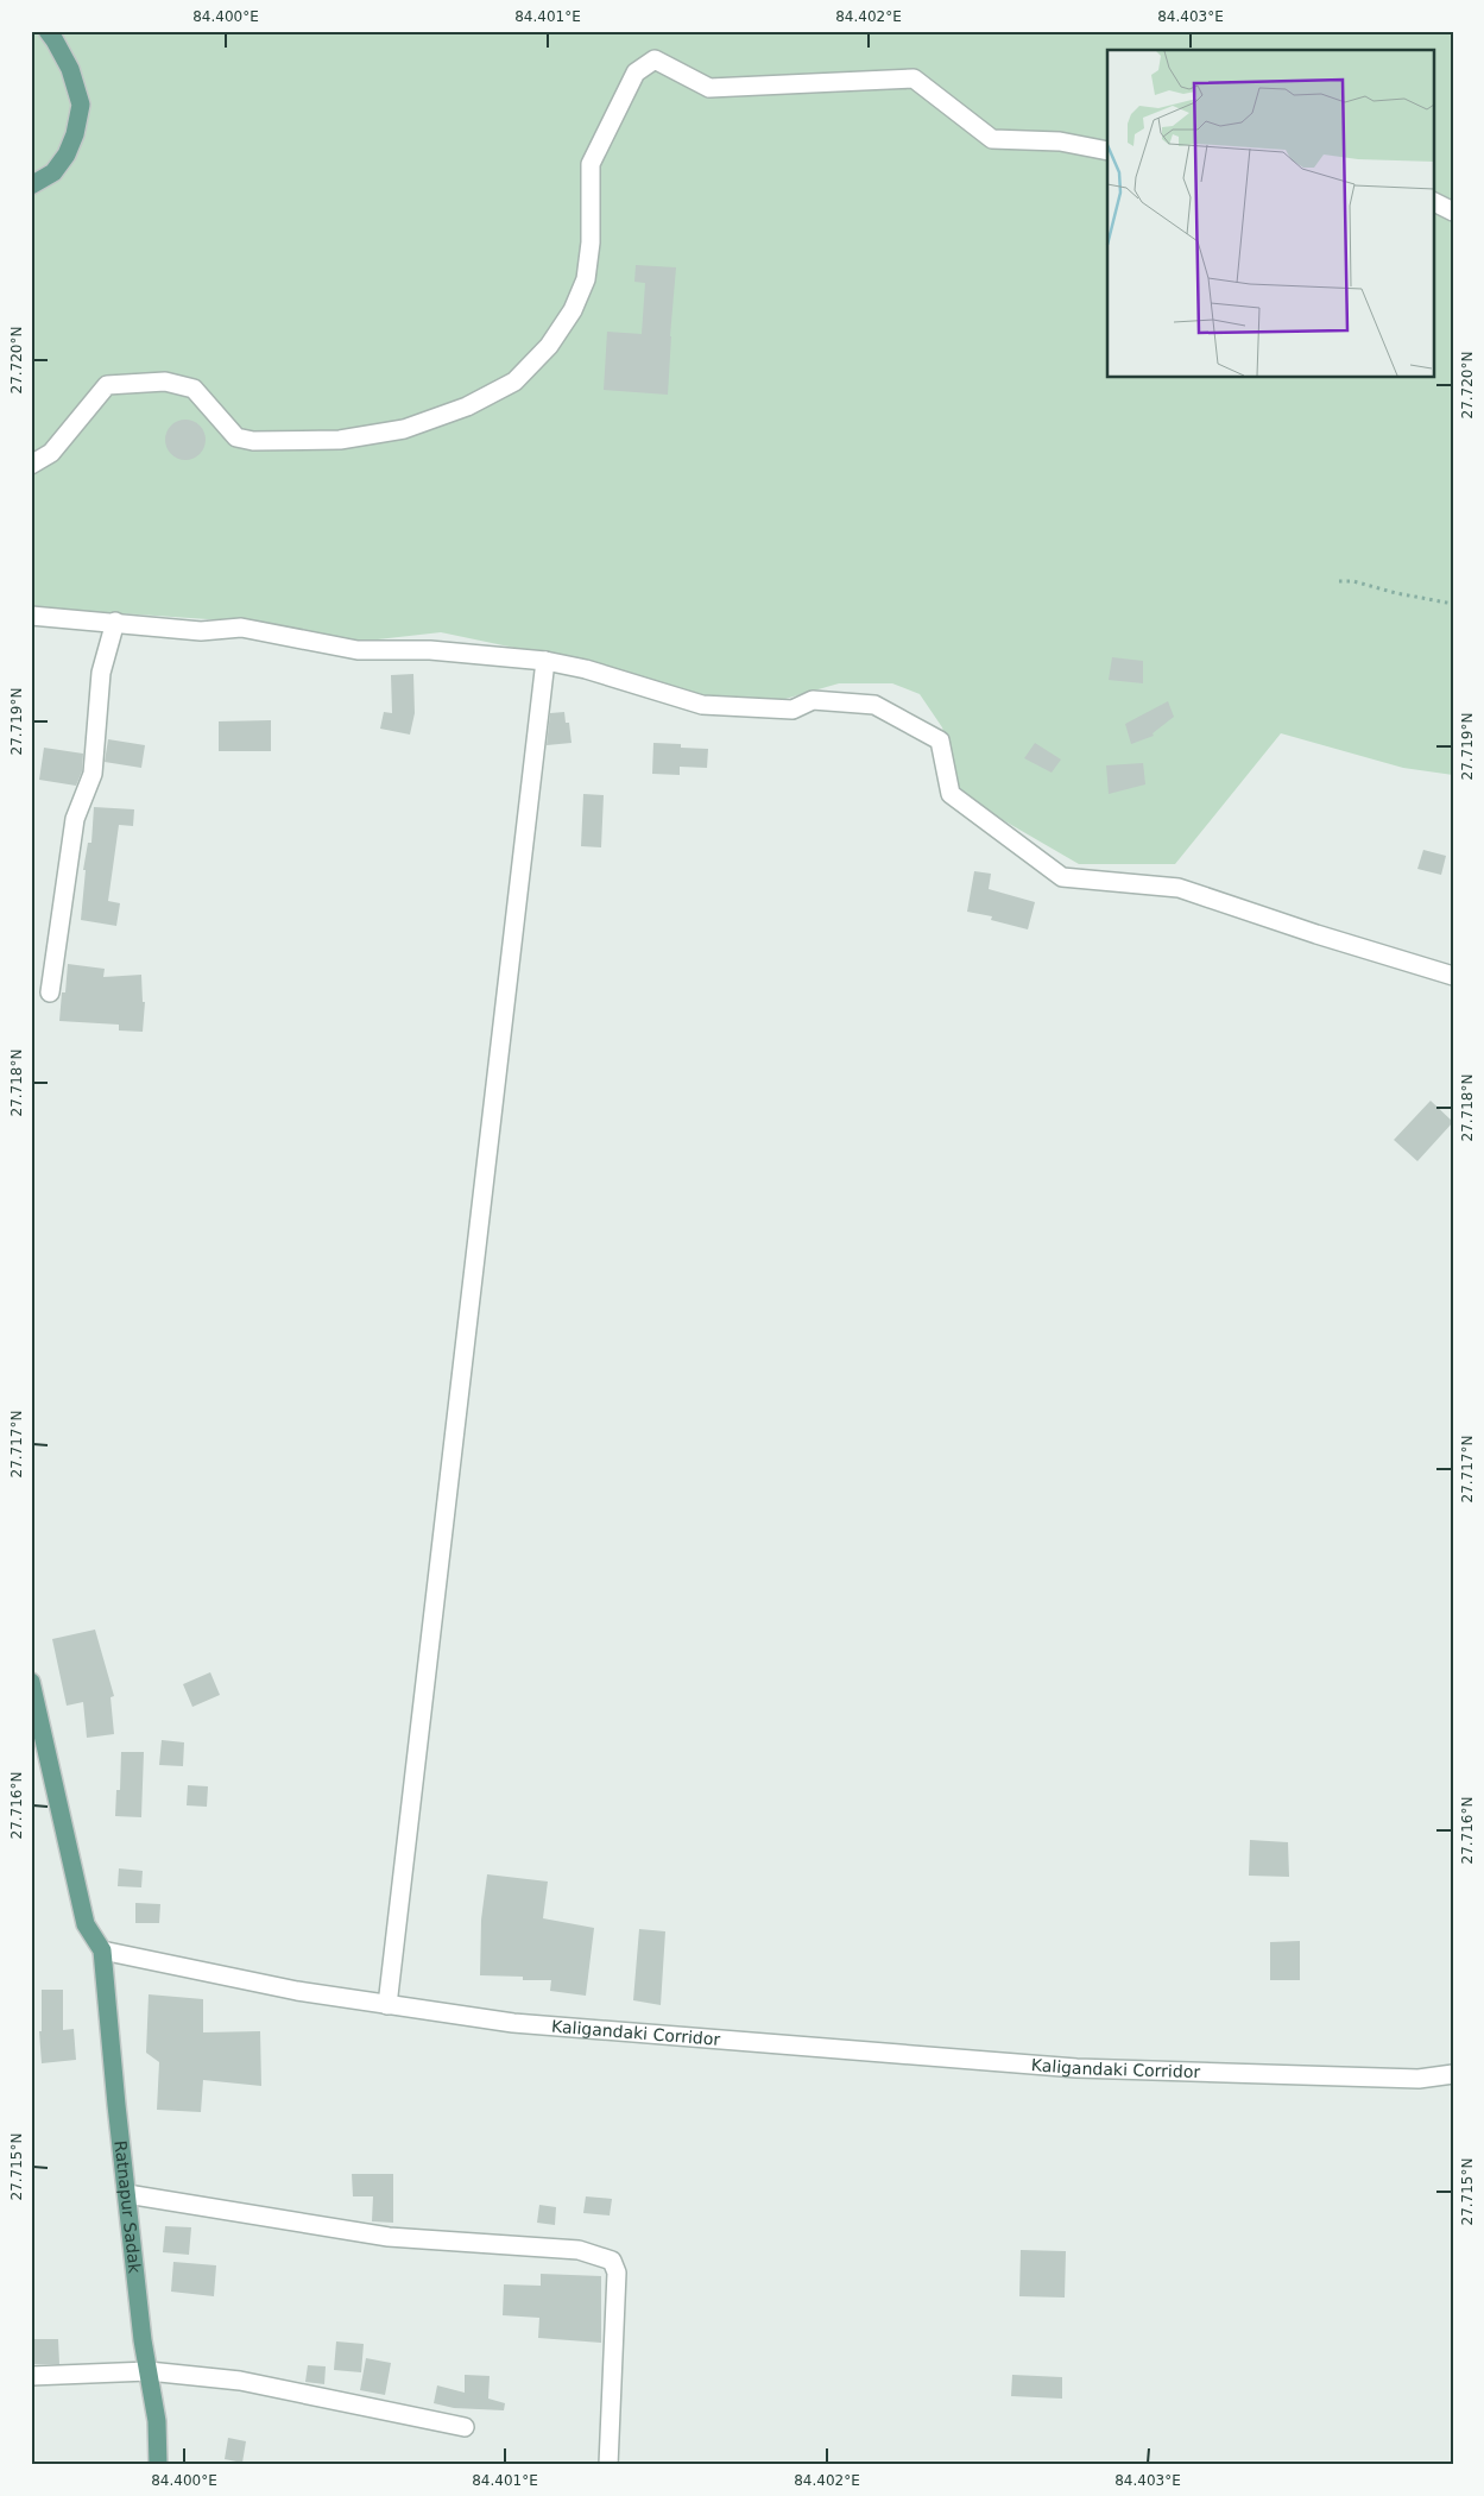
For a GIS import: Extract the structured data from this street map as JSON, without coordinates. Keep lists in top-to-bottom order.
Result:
{
  "streets": {
    "main road": ["Ratnapur Sadak"],
    "street": ["Kaligandaki Corridor"]
  },
  "crossings": [
    ["Kaligandaki Corridor", "Ratnapur Sadak"]
  ],
  "coordinates": [
    "84.400°E",
    "84.401°E",
    "84.402°E",
    "84.403°E",
    "27.720°N",
    "27.719°N",
    "27.718°N",
    "27.717°N",
    "27.716°N",
    "27.715°N"
  ]
}
